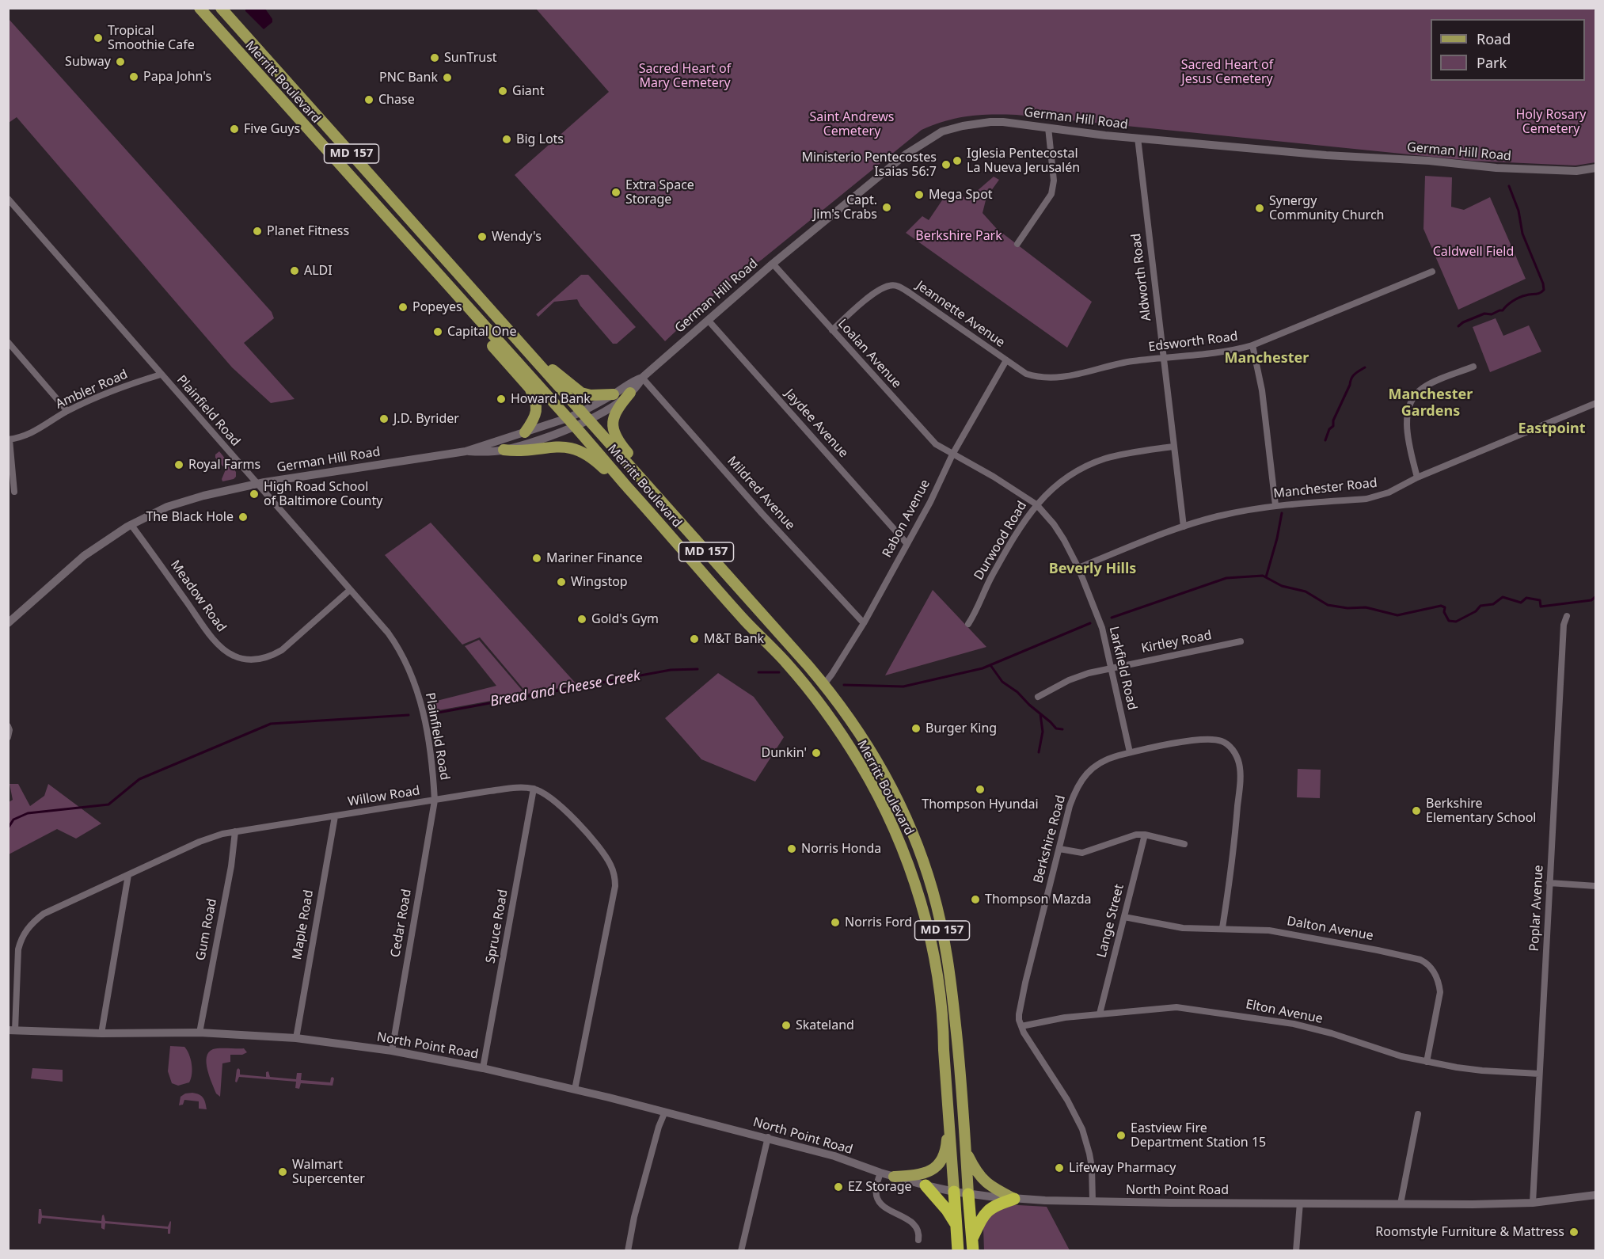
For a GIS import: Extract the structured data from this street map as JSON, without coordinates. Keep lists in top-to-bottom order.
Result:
{
  "streets": {
    "main road": ["Merritt Boulevard", "MD 157"],
    "street": [
      "German Hill Road",
      "Aldworth Road",
      "Jeannette Avenue",
      "Edsworth Road",
      "Loalan Avenue",
      "Ambler Road",
      "Plainfield Road",
      "Jaydee Avenue",
      "Manchester Road",
      "Mildred Avenue",
      "Rabon Avenue",
      "Durwood Road",
      "Meadow Road",
      "Kirtley Road",
      "Larkfield Road",
      "Willow Road",
      "Berkshire Road",
      "Poplar Avenue",
      "Lange Street",
      "Cedar Road",
      "Maple Road",
      "Spruce Road",
      "Dalton Avenue",
      "Gum Road",
      "Elton Avenue",
      "North Point Road"
    ]
  },
  "crossings": [
    ["Merritt Boulevard", "German Hill Road"],
    ["Merritt Boulevard", "Rabon Avenue"],
    ["Merritt Boulevard", "North Point Road"],
    ["German Hill Road", "Aldworth Road"],
    ["German Hill Road", "Loalan Avenue"],
    ["German Hill Road", "Plainfield Road"],
    ["German Hill Road", "Jaydee Avenue"],
    ["German Hill Road", "Mildred Avenue"],
    ["German Hill Road", "Meadow Road"],
    ["Aldworth Road", "Edsworth Road"],
    ["Aldworth Road", "Manchester Road"],
    ["Aldworth Road", "Durwood Road"],
    ["Jeannette Avenue", "Edsworth Road"],
    ["Jeannette Avenue", "Loalan Avenue"],
    ["Jeannette Avenue", "Rabon Avenue"],
    ["Edsworth Road", "Rabon Avenue"],
    ["Loalan Avenue", "Rabon Avenue"],
    ["Loalan Avenue", "Larkfield Road"],
    ["Ambler Road", "Plainfield Road"],
    ["Plainfield Road", "Meadow Road"],
    ["Plainfield Road", "Willow Road"],
    ["Plainfield Road", "Cedar Road"],
    ["Jaydee Avenue", "Rabon Avenue"],
    ["Manchester Road", "Larkfield Road"],
    ["Mildred Avenue", "Rabon Avenue"],
    ["Rabon Avenue", "Larkfield Road"],
    ["Durwood Road", "Larkfield Road"],
    ["Kirtley Road", "Larkfield Road"],
    ["Larkfield Road", "Berkshire Road"],
    ["Willow Road", "Cedar Road"],
    ["Willow Road", "Maple Road"],
    ["Willow Road", "Spruce Road"],
    ["Willow Road", "Gum Road"],
    ["Willow Road", "North Point Road"],
    ["Berkshire Road", "Dalton Avenue"],
    ["Berkshire Road", "Elton Avenue"],
    ["Berkshire Road", "North Point Road"],
    ["Poplar Avenue", "Elton Avenue"],
    ["Poplar Avenue", "North Point Road"],
    ["Lange Street", "Dalton Avenue"],
    ["Lange Street", "Elton Avenue"],
    ["Cedar Road", "North Point Road"],
    ["Maple Road", "North Point Road"],
    ["Spruce Road", "North Point Road"],
    ["Dalton Avenue", "Elton Avenue"],
    ["Gum Road", "North Point Road"]
  ],
  "districts": [
    "Manchester",
    "Manchester Gardens",
    "Eastpoint",
    "Beverly Hills"
  ],
  "water": ["Bread and Cheese Creek"],
  "parks": [
    "Sacred Heart of Jesus Cemetery",
    "Sacred Heart of Mary Cemetery",
    "Holy Rosary Cemetery",
    "Saint Andrews Cemetery",
    "Berkshire Park",
    "Caldwell Field"
  ],
  "places": [
    "Tropical Smoothie Cafe",
    "SunTrust",
    "Subway",
    "Papa John's",
    "PNC Bank",
    "Giant",
    "Chase",
    "Five Guys",
    "Big Lots",
    "Iglesia Pentecostal La Nueva Jerusalén",
    "Ministerio Pentecostes Isaias 56:7",
    "Extra Space Storage",
    "Mega Spot",
    "Capt. Jim's Crabs",
    "Synergy Community Church",
    "Planet Fitness",
    "Wendy's",
    "ALDI",
    "Popeyes",
    "Capital One",
    "Howard Bank",
    "J.D. Byrider",
    "Royal Farms",
    "High Road School of Baltimore County",
    "The Black Hole",
    "Mariner Finance",
    "Wingstop",
    "Gold's Gym",
    "M&T Bank",
    "Burger King",
    "Dunkin'",
    "Thompson Hyundai",
    "Berkshire Elementary School",
    "Norris Honda",
    "Thompson Mazda",
    "Norris Ford",
    "Skateland",
    "Eastview Fire Department Station 15",
    "Lifeway Pharmacy",
    "Walmart Supercenter",
    "EZ Storage",
    "Roomstyle Furniture & Mattress"
  ],
  "legend": ["Road", "Park"]
}
